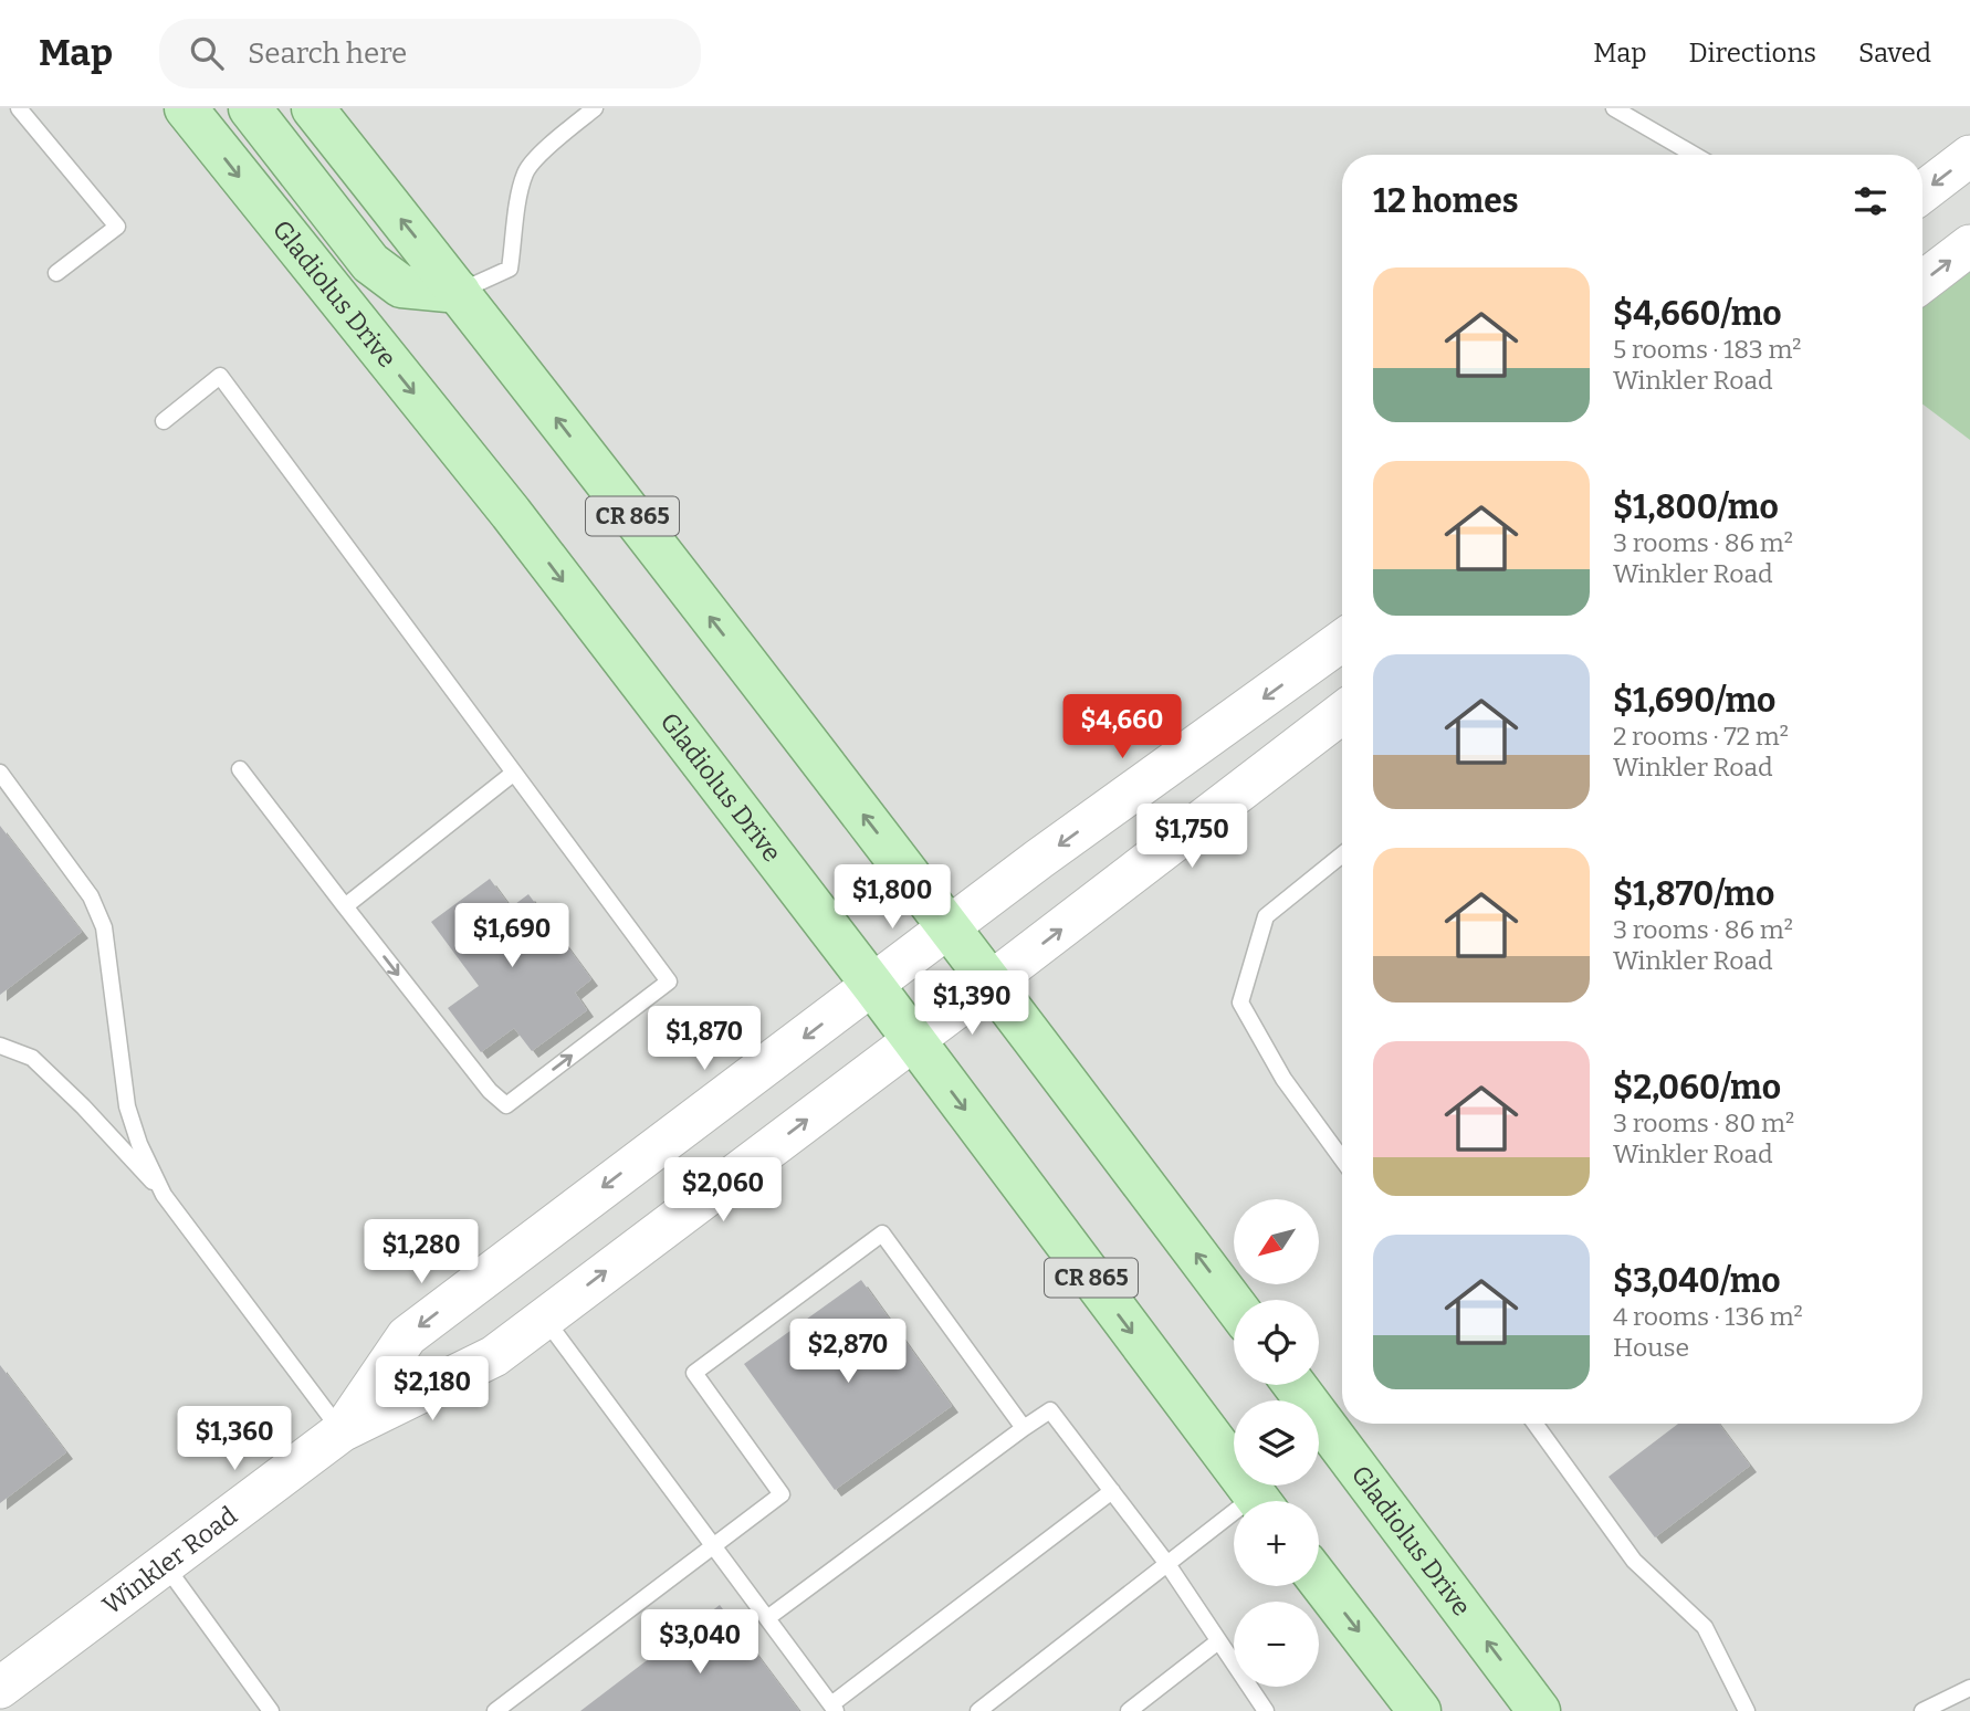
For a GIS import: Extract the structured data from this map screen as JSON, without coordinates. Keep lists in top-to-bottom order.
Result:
{
  "streets": {
    "main road": ["Gladiolus Drive", "CR 865"],
    "street": ["Winkler Road"]
  },
  "crossings": [
    ["Gladiolus Drive", "Winkler Road"],
    ["CR 865", "Winkler Road"]
  ],
  "north": "bottom left",
  "page": {
    "header": "Map",
    "search": "Search here",
    "nav": ["Map", "Directions", "Saved"],
    "heading": "12 homes",
    "list": [
      {
        "name": "$4,660/mo",
        "note": "5 rooms · 183 m² · Winkler Road"
      },
      {
        "name": "$1,800/mo",
        "note": "3 rooms · 86 m² · Winkler Road"
      },
      {
        "name": "$1,690/mo",
        "note": "2 rooms · 72 m² · Winkler Road"
      },
      {
        "name": "$1,870/mo",
        "note": "3 rooms · 86 m² · Winkler Road"
      },
      {
        "name": "$2,060/mo",
        "note": "3 rooms · 80 m² · Winkler Road"
      },
      {
        "name": "$3,040/mo",
        "note": "4 rooms · 136 m² · House"
      }
    ],
    "price": [
      "$4,660",
      "$1,750",
      "$1,800",
      "$1,690",
      "$1,390",
      "$1,870",
      "$2,060",
      "$1,280",
      "$2,870",
      "$2,180",
      "$1,360",
      "$3,040"
    ],
    "map_buttons": ["+", "−"]
  }
}
